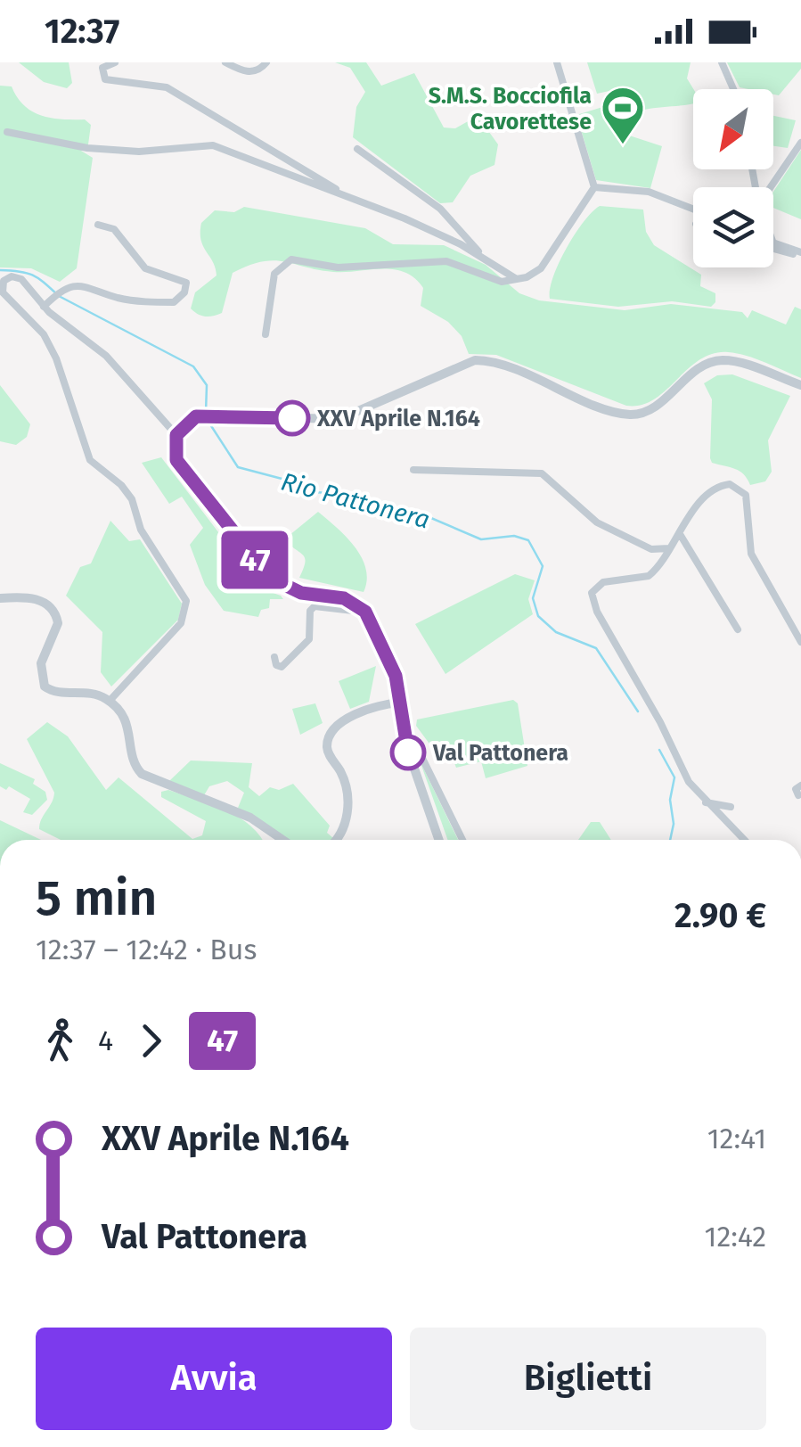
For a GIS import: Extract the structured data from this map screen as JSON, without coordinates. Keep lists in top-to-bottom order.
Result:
{
  "water": ["Rio Pattonera"],
  "places": {
    "sports": ["S.M.S. Bocciofila Cavorettese"],
    "other": ["XXV Aprile N.164", "Val Pattonera"]
  },
  "lines": ["bus line 47"],
  "north": "bottom left",
  "page": {
    "status": "12:37",
    "on_map": "47",
    "heading": ["5 min", "12:37 – 12:42 · Bus", "2.90 €"],
    "legs": ["4", "47"],
    "list": [
      {
        "name": "XXV Aprile N.164",
        "value": "12:41"
      },
      {
        "name": "Val Pattonera",
        "value": "12:42"
      }
    ],
    "buttons": ["Avvia", "Biglietti"]
  }
}
